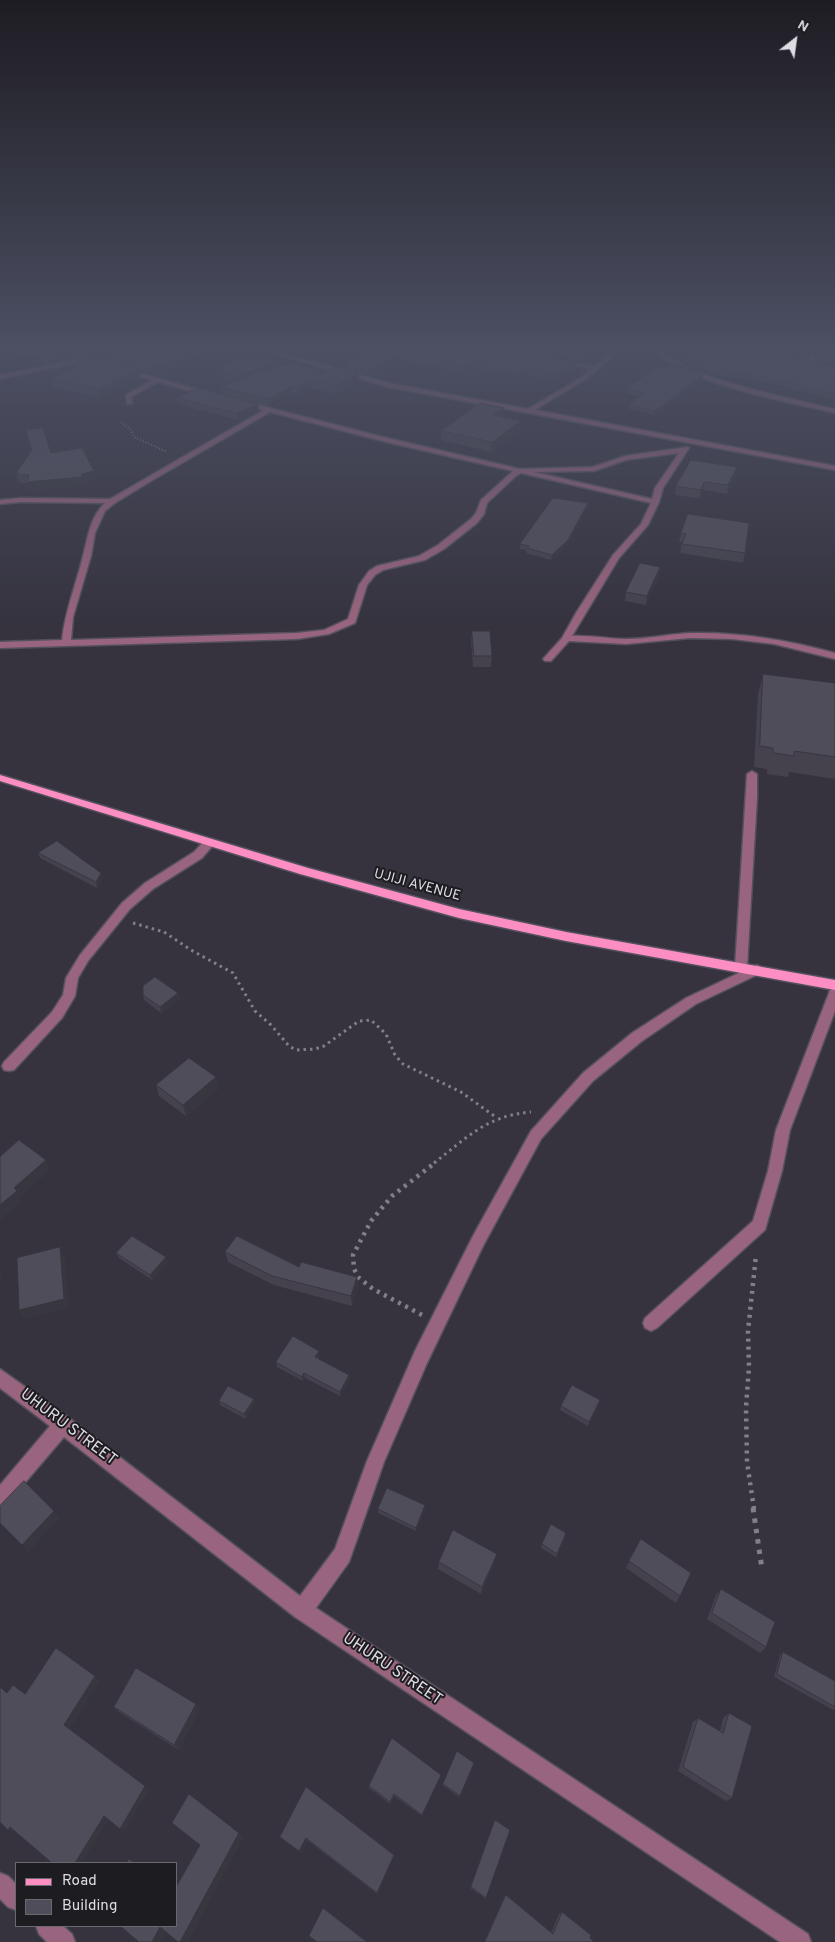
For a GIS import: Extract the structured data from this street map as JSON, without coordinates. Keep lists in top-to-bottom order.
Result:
{
  "streets": {
    "main road": ["UJIJI AVENUE"],
    "street": ["UHURU STREET"]
  },
  "legend": ["Road", "Building"],
  "north": "top right"
}
